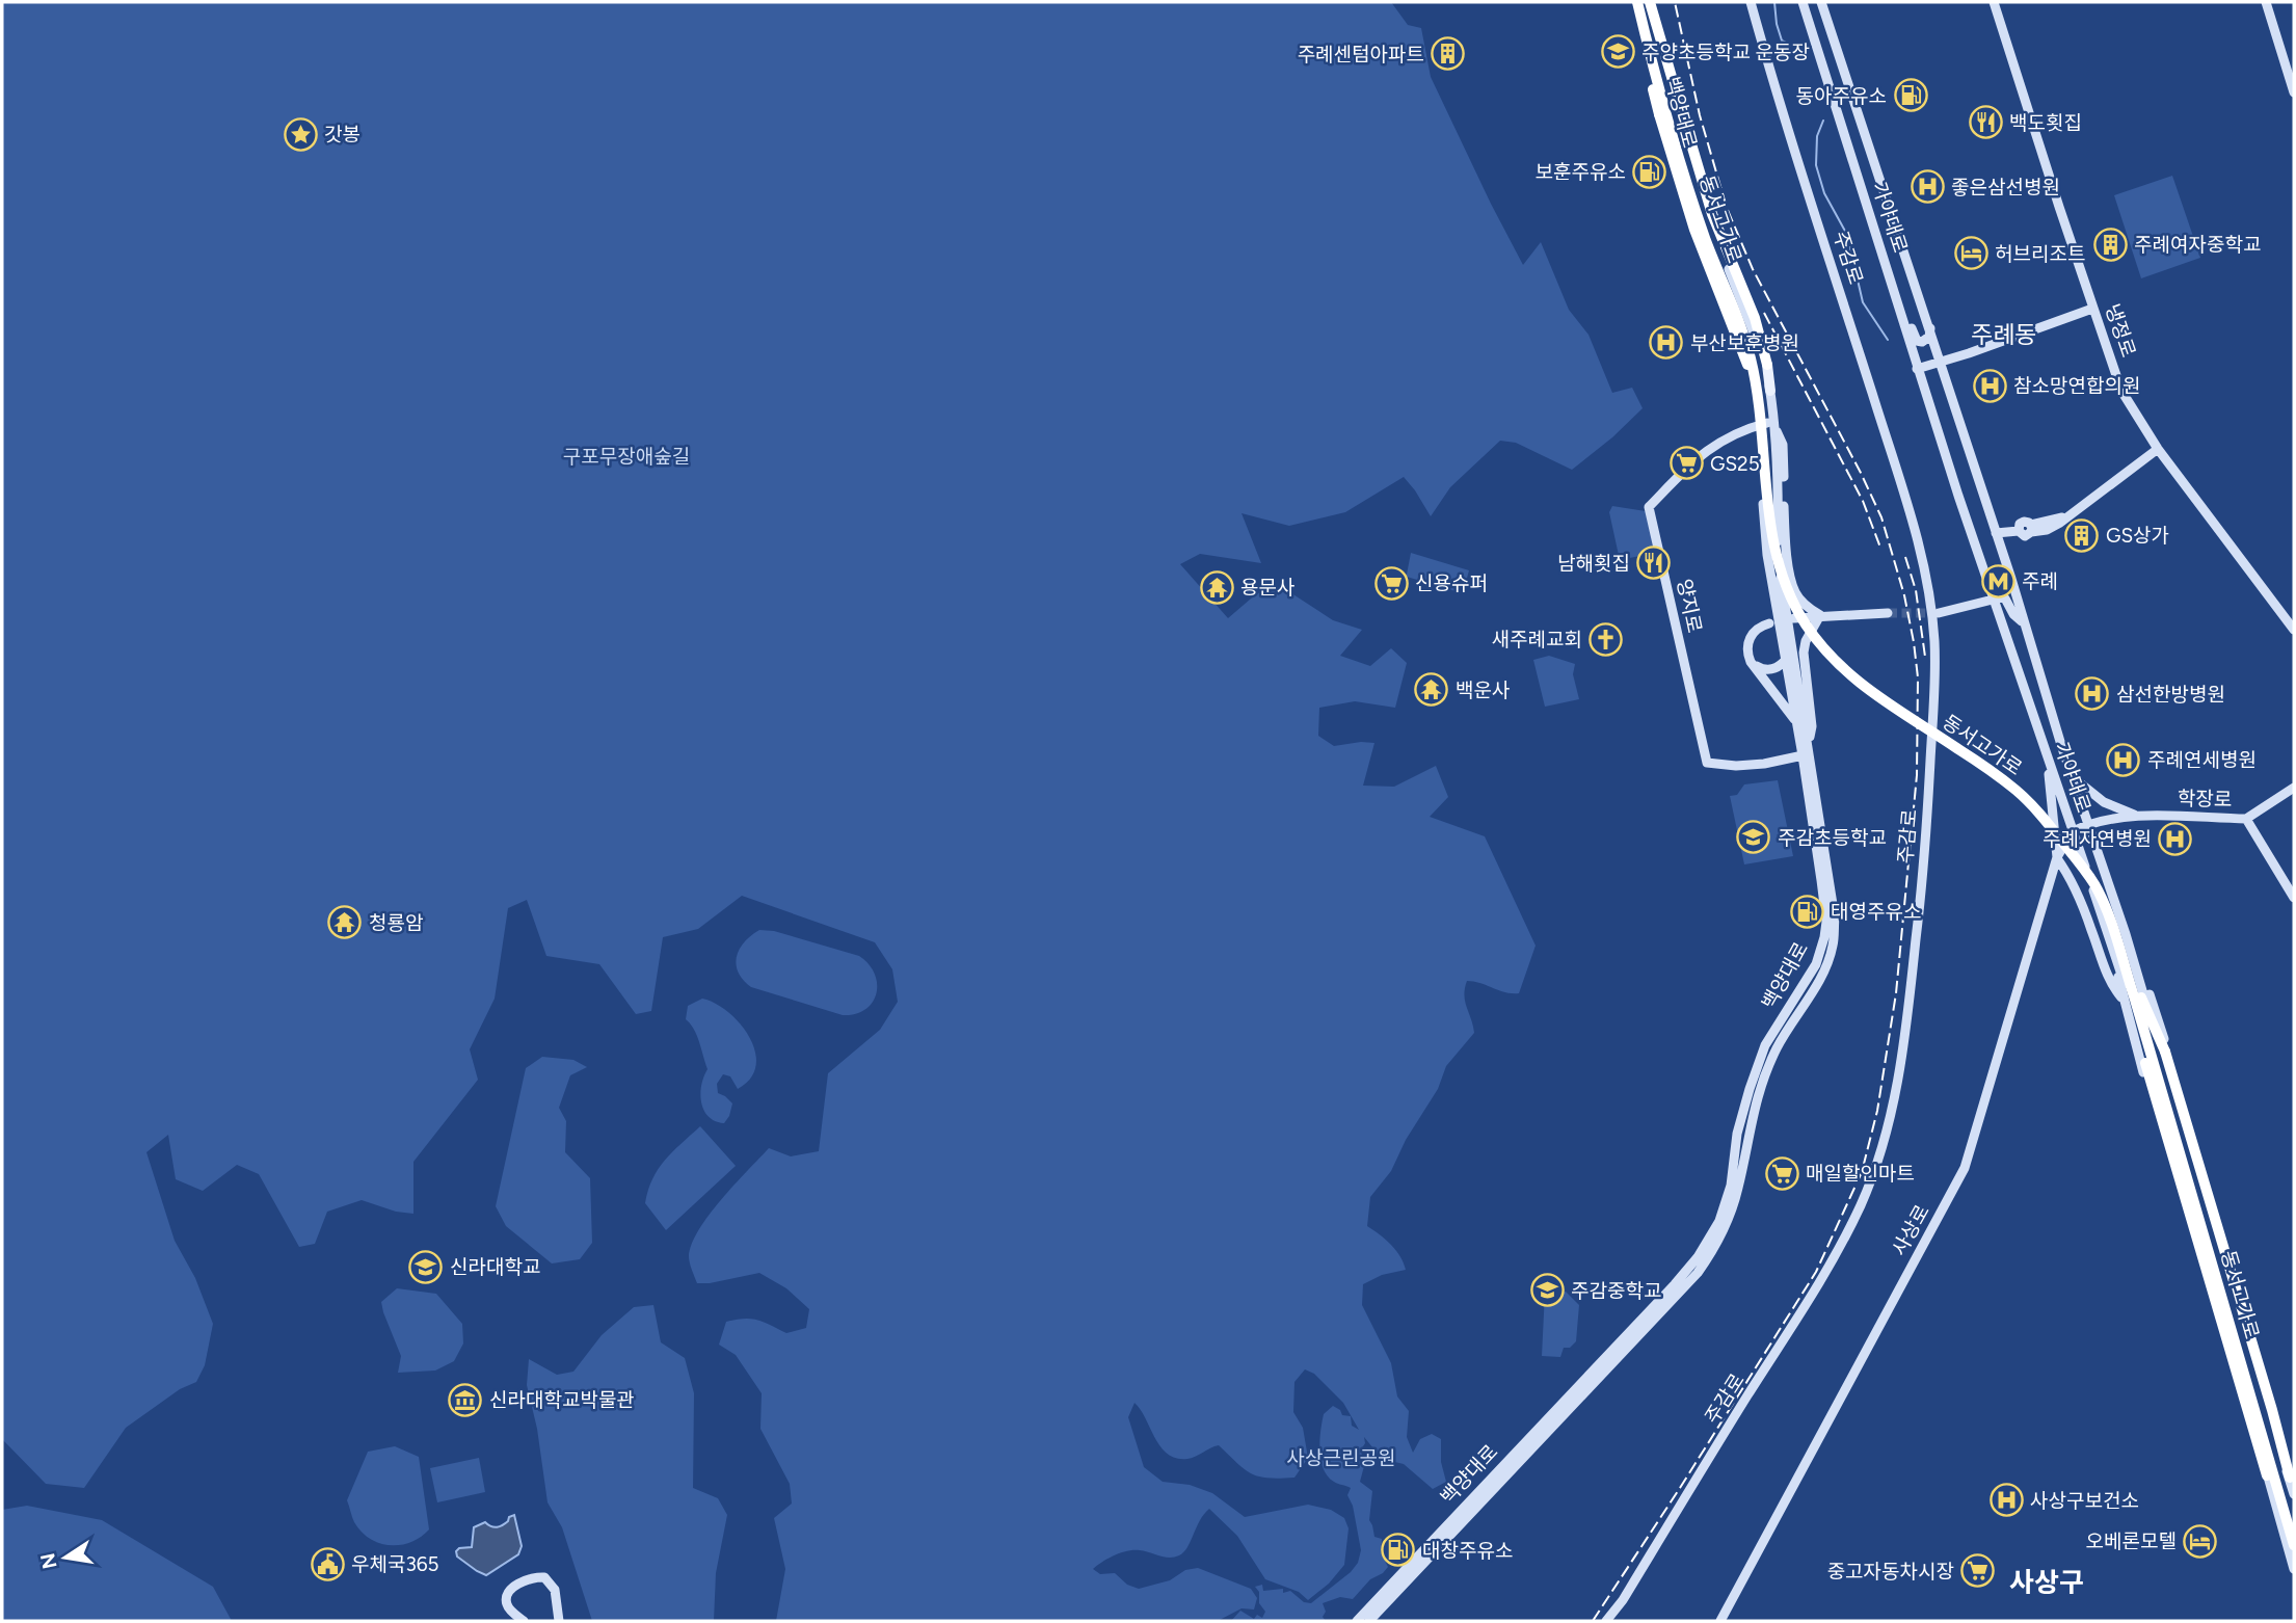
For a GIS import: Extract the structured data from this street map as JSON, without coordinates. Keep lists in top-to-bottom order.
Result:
{
  "streets": {
    "highway": ["동서고가로"],
    "main road": [
      "백양대로",
      "가야대로",
      "주감로",
      "냉정로",
      "양지로",
      "학장로",
      "사상로"
    ]
  },
  "crossings": [
    ["백양대로", "동서고가로"],
    ["백양대로", "양지로"],
    ["가야대로", "학장로"],
    ["가야대로", "사상로"],
    ["학장로", "사상로"]
  ],
  "districts": ["주례동", "사상구"],
  "parks": ["구포무장애숲길", "사상근린공원"],
  "places": {
    "school or university": [
      "주양초등학교 운동장",
      "주감초등학교",
      "신라대학교",
      "주감중학교"
    ],
    "building": ["주례센텀아파트", "주례여자중학교", "GS상가"],
    "fuel station": [
      "동아주유소",
      "보훈주유소",
      "태영주유소",
      "대창주유소"
    ],
    "restaurant": ["백도횟집", "남해횟집"],
    "place": ["갓봉"],
    "hospital": [
      "좋은삼선병원",
      "부산보훈병원",
      "참소망연합의원",
      "삼선한방병원",
      "주례연세병원",
      "주례자연병원",
      "사상구보건소"
    ],
    "hotel": ["허브리조트", "오베론모텔"],
    "supermarket": [
      "GS25",
      "신용슈퍼",
      "매일할인마트",
      "중고자동차시장"
    ],
    "metro station": ["주례"],
    "temple": ["용문사", "백운사", "청룡암"],
    "church": ["새주례교회"],
    "museum": ["신라대학교박물관"],
    "public building": ["우체국365"]
  },
  "north": "left"
}
